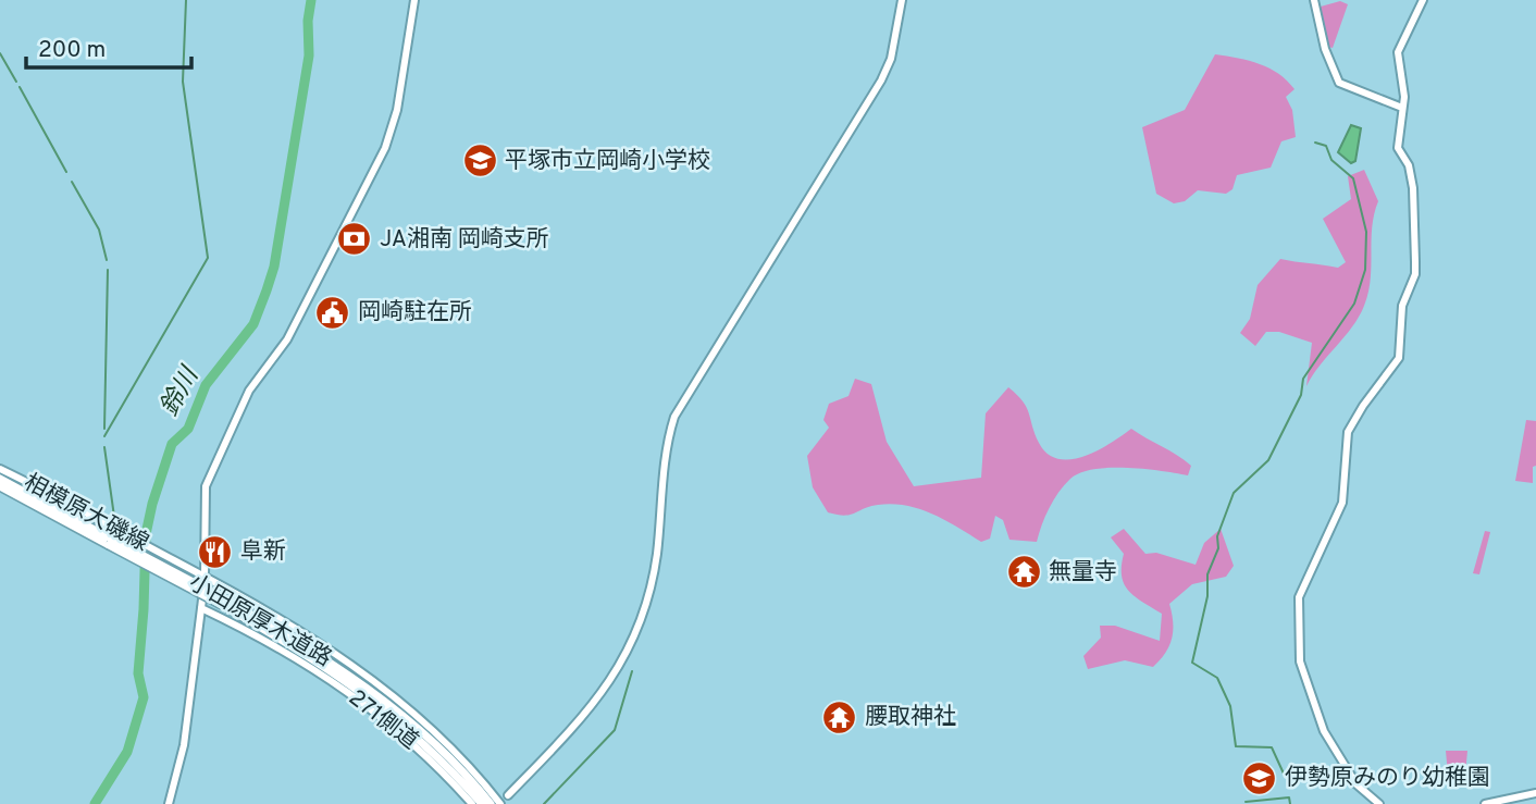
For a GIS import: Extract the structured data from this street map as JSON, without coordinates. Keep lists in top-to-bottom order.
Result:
{
  "streets": {
    "highway": ["小田原厚木道路"],
    "street": ["相模原大磯線", "271側道"]
  },
  "water": ["鈴川"],
  "places": {
    "school or university": ["平塚市立岡崎小学校", "伊勢原みのり幼稚園"],
    "bank": ["JA湘南 岡崎支所"],
    "public building": ["岡崎駐在所"],
    "restaurant": ["阜新"],
    "temple": ["無量寺", "腰取神社"]
  },
  "scale_bar": "200 m"
}
